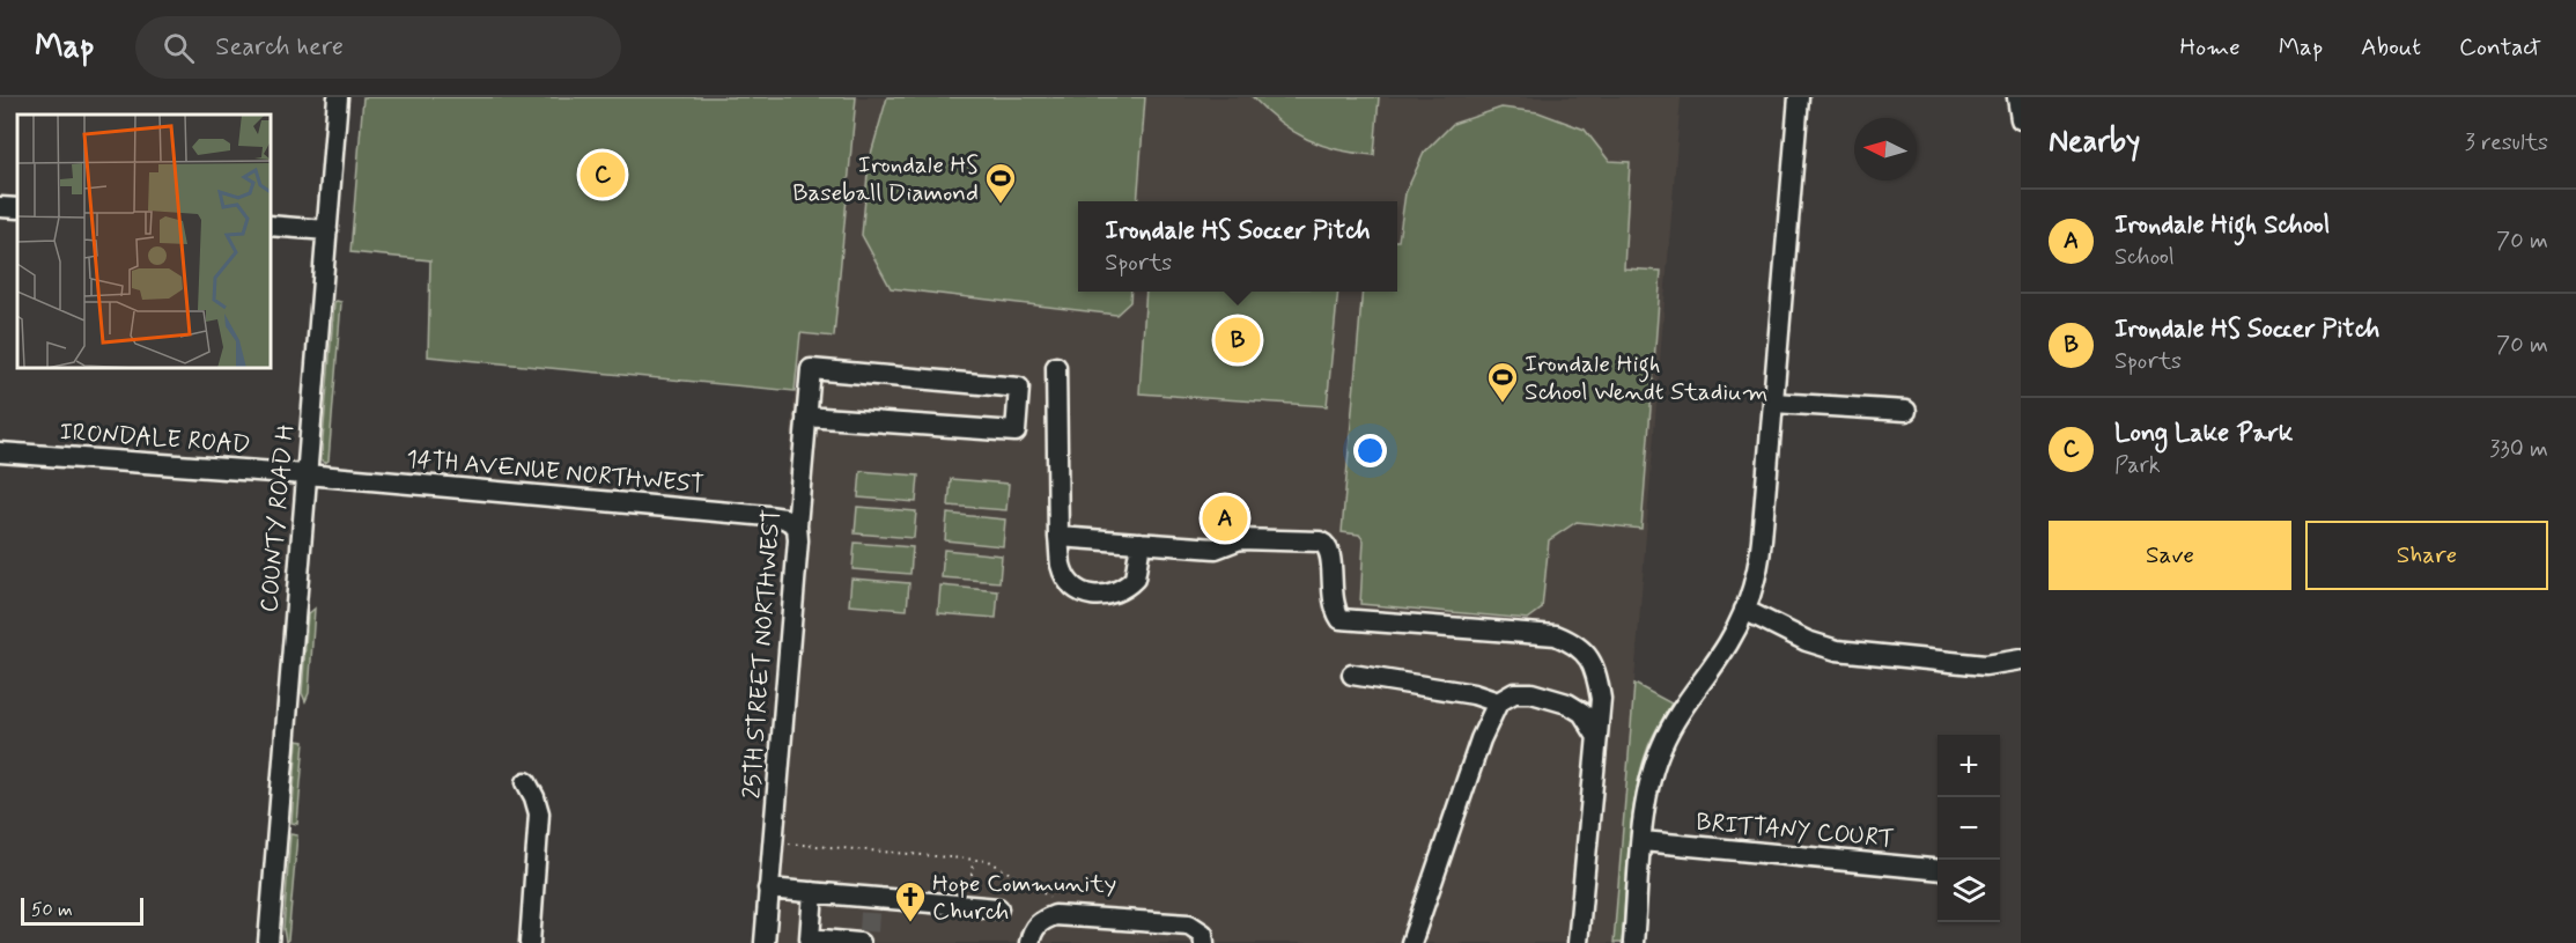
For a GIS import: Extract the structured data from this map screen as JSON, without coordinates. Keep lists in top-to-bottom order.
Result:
{
  "streets": {
    "street": [
      "IRONDALE ROAD",
      "14TH AVENUE NORTHWEST",
      "COUNTY ROAD H",
      "25TH STREET NORTHWEST",
      "BRITTANY COURT"
    ]
  },
  "crossings": [
    ["IRONDALE ROAD", "14TH AVENUE NORTHWEST"],
    ["IRONDALE ROAD", "COUNTY ROAD H"],
    ["14TH AVENUE NORTHWEST", "COUNTY ROAD H"],
    ["14TH AVENUE NORTHWEST", "25TH STREET NORTHWEST"]
  ],
  "places": {
    "sports": ["Irondale HS Baseball Diamond", "Irondale High School Wendt Stadium"],
    "church": ["Hope Community Church"]
  },
  "scale_bar": "50 m",
  "north": "left",
  "page": {
    "header": "Map",
    "search": "Search here",
    "nav": [
      "Home",
      "Map",
      "About",
      "Contact"
    ],
    "heading": ["Nearby", "3 results"],
    "pins": ["C", "B", "A"],
    "list": [
      {
        "mark": "A",
        "name": "Irondale High School",
        "note": "School",
        "value": "70 m"
      },
      {
        "mark": "B",
        "name": "Irondale HS Soccer Pitch",
        "note": "Sports",
        "value": "70 m"
      },
      {
        "mark": "C",
        "name": "Long Lake Park",
        "note": "Park",
        "value": "330 m"
      }
    ],
    "popup": ["Irondale HS Soccer Pitch", "Sports"],
    "buttons": ["Save", "Share"],
    "map_buttons": ["+", "−"],
    "scale": "50 m"
  }
}
